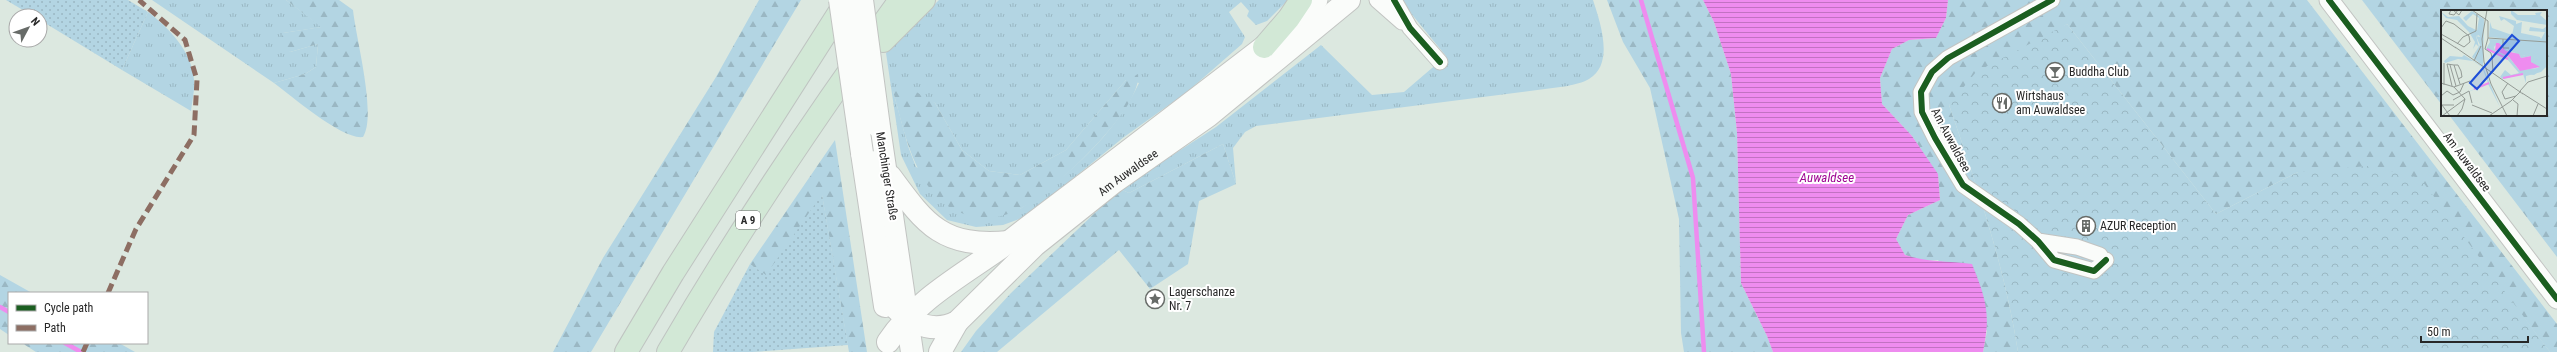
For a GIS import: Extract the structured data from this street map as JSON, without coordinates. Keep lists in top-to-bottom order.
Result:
{
  "streets": {
    "highway": ["A 9"],
    "main road": ["Am Auwaldsee", "Manchinger Straße"]
  },
  "crossings": [
    ["Am Auwaldsee", "Manchinger Straße"]
  ],
  "water": ["Auwaldsee"],
  "places": {
    "bar": ["Buddha Club"],
    "restaurant": ["Wirtshaus am Auwaldsee"],
    "building": ["AZUR Reception"],
    "place": ["Lagerschanze Nr. 7"]
  },
  "legend": ["Cycle path", "Path"],
  "scale_bar": "50 m",
  "north": "top right"
}
